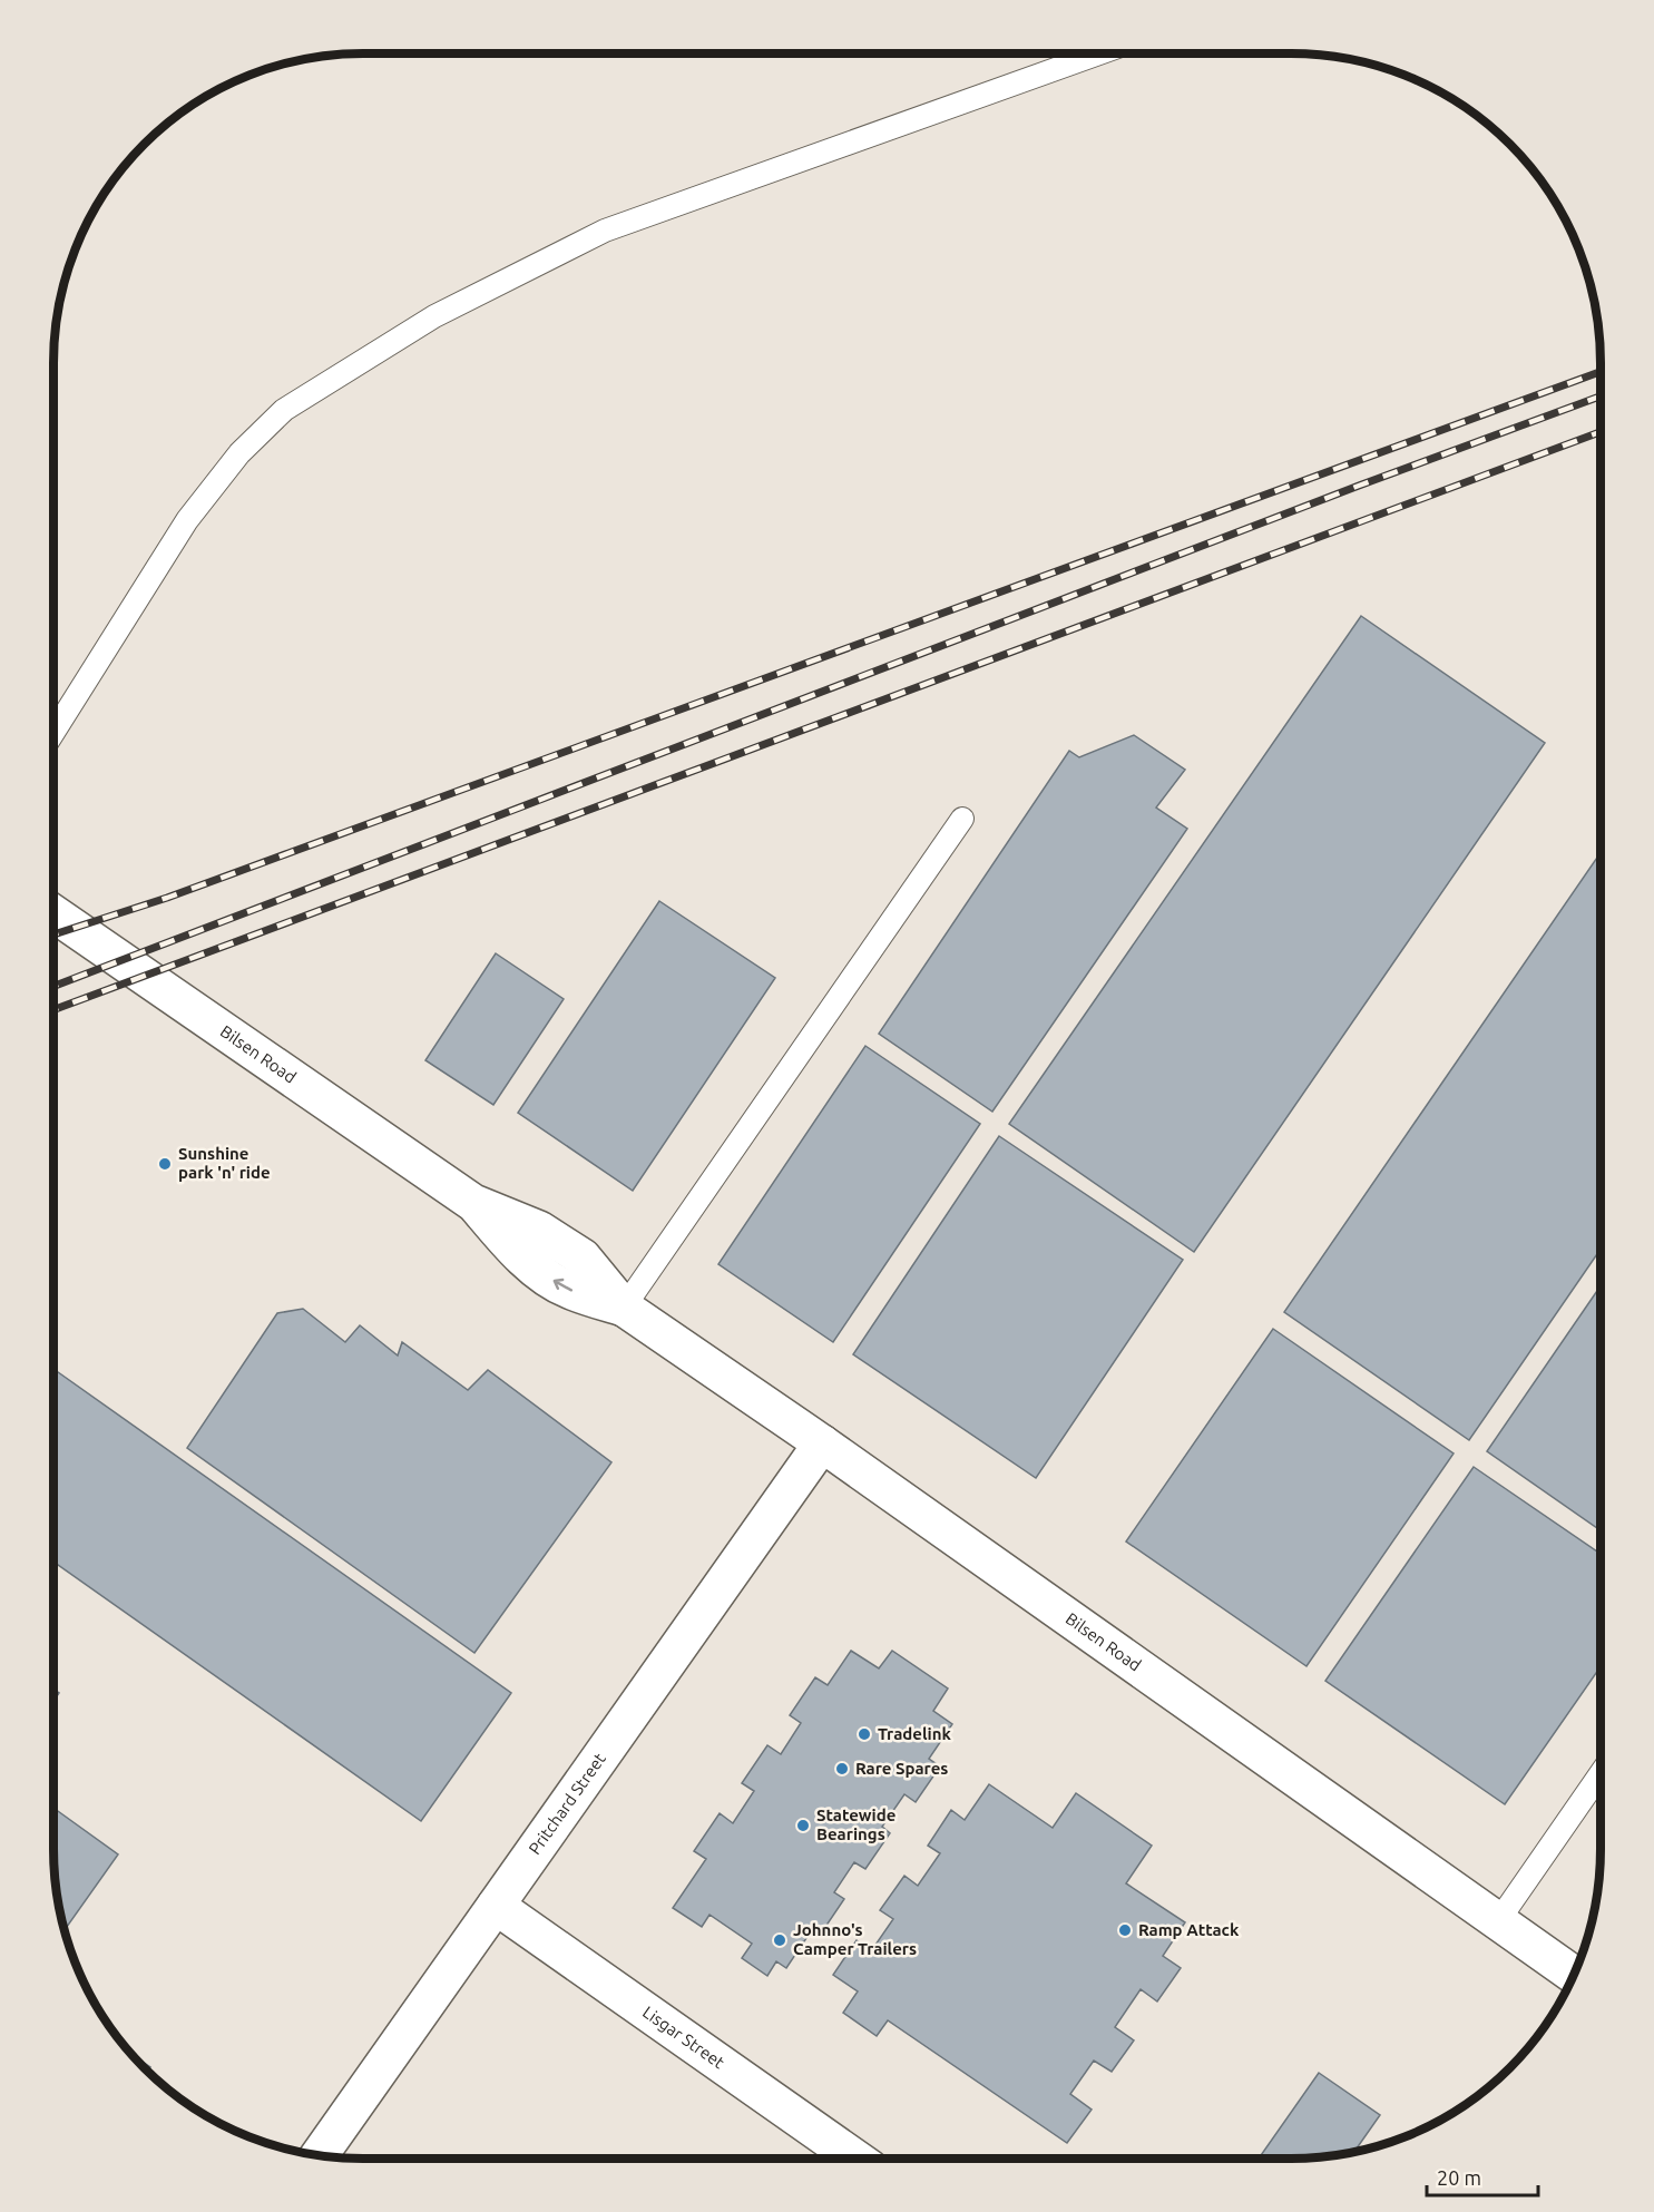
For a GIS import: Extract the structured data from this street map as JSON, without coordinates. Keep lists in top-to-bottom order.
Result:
{
  "streets": {
    "street": ["Bilsen Road", "Pritchard Street", "Lisgar Street"]
  },
  "crossings": [
    ["Bilsen Road", "Pritchard Street"],
    ["Pritchard Street", "Lisgar Street"]
  ],
  "places": [
    "Sunshine park 'n' ride",
    "Tradelink",
    "Rare Spares",
    "Statewide Bearings",
    "Ramp Attack",
    "Johnno's Camper Trailers"
  ],
  "scale_bar": "20 m"
}
